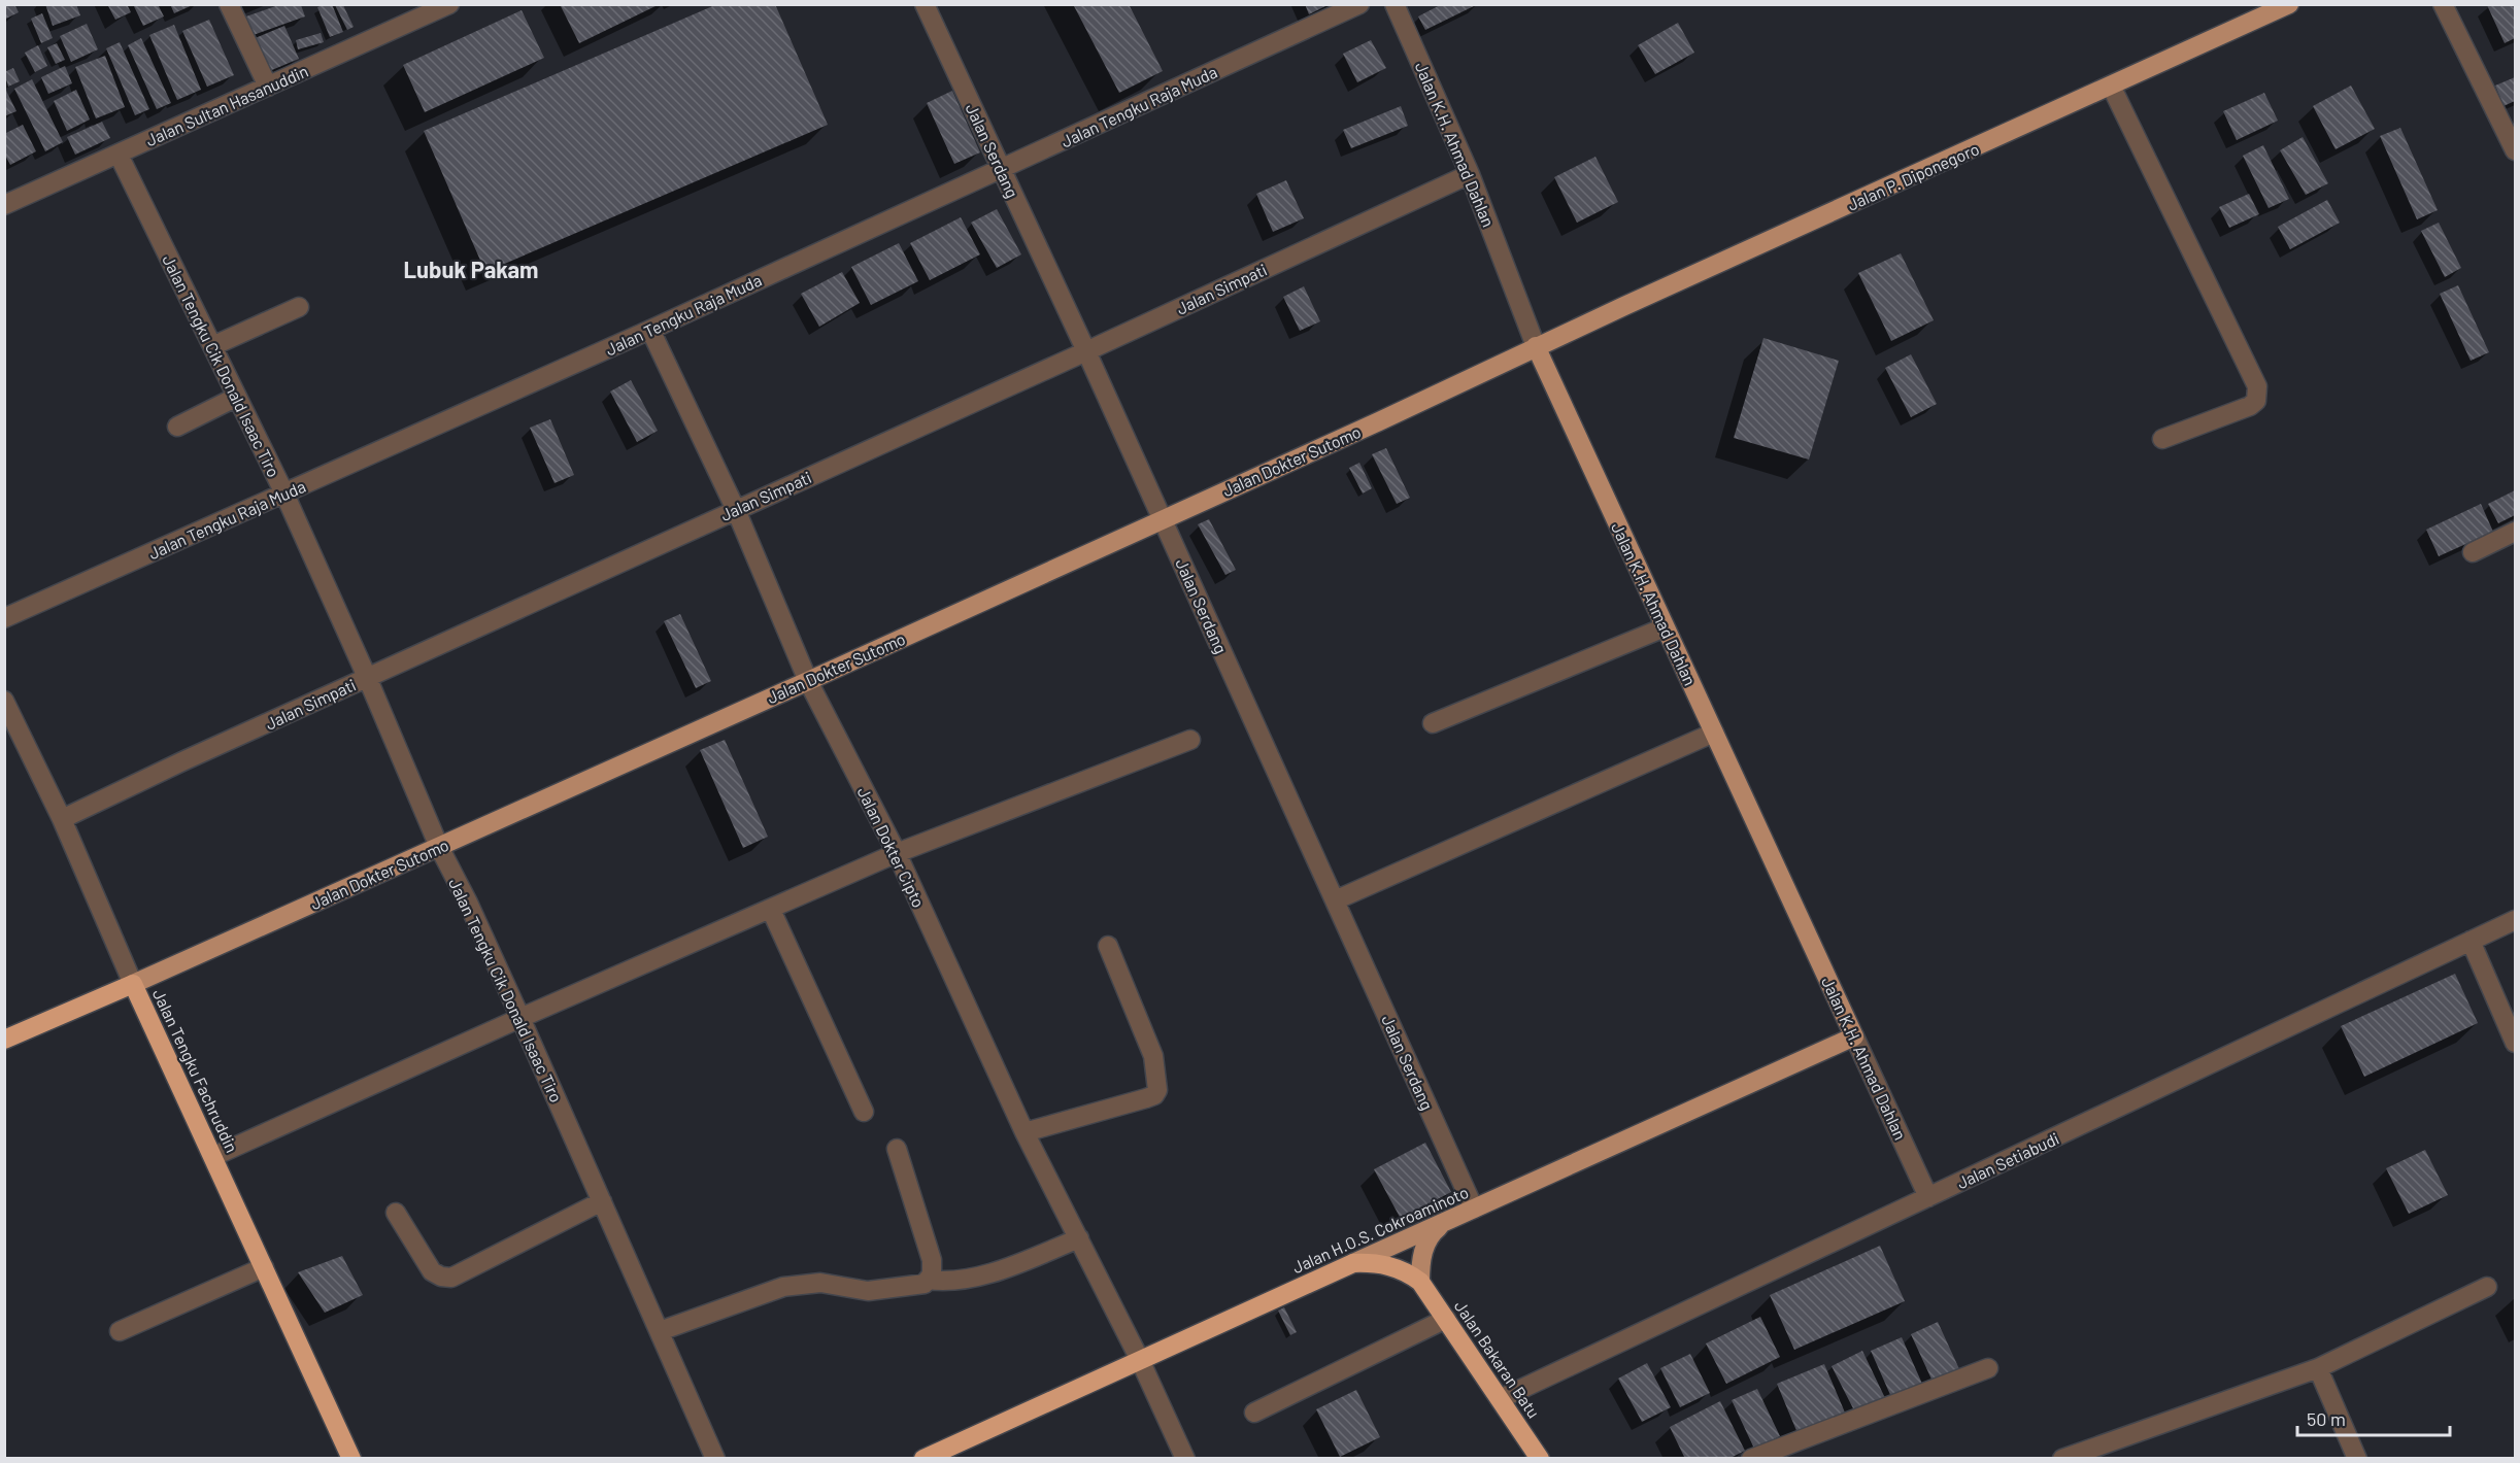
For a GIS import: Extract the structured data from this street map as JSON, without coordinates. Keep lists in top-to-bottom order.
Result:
{
  "streets": {
    "highway": ["Jalan Tengku Fachruddin", "Jalan H.O.S. Cokroaminoto", "Jalan Bakaran Batu"],
    "main road": ["Jalan K.H. Ahmad Dahlan", "Jalan P. Diponegoro", "Jalan Dokter Sutomo"],
    "street": [
      "Jalan Sultan Hasanuddin",
      "Jalan Tengku Raja Muda",
      "Jalan Serdang",
      "Jalan Simpati",
      "Jalan Tengku Cik Donald Isaac Tiro",
      "Jalan Dokter Cipto",
      "Jalan Setiabudi"
    ]
  },
  "crossings": [
    ["Jalan Sultan Hasanuddin", "Jalan Tengku Cik Donald Isaac Tiro"],
    ["Jalan Tengku Raja Muda", "Jalan Serdang"],
    ["Jalan Tengku Raja Muda", "Jalan Tengku Cik Donald Isaac Tiro"],
    ["Jalan Tengku Raja Muda", "Jalan Dokter Cipto"],
    ["Jalan K.H. Ahmad Dahlan", "Jalan P. Diponegoro"],
    ["Jalan K.H. Ahmad Dahlan", "Jalan Simpati"],
    ["Jalan K.H. Ahmad Dahlan", "Jalan Dokter Sutomo"],
    ["Jalan K.H. Ahmad Dahlan", "Jalan Setiabudi"],
    ["Jalan K.H. Ahmad Dahlan", "Jalan H.O.S. Cokroaminoto"],
    ["Jalan Serdang", "Jalan Simpati"],
    ["Jalan Serdang", "Jalan Dokter Sutomo"],
    ["Jalan Serdang", "Jalan H.O.S. Cokroaminoto"],
    ["Jalan P. Diponegoro", "Jalan Dokter Sutomo"],
    ["Jalan Simpati", "Jalan Tengku Cik Donald Isaac Tiro"],
    ["Jalan Simpati", "Jalan Dokter Cipto"],
    ["Jalan Simpati", "Jalan Tengku Fachruddin"],
    ["Jalan Tengku Cik Donald Isaac Tiro", "Jalan Dokter Sutomo"],
    ["Jalan Dokter Sutomo", "Jalan Dokter Cipto"],
    ["Jalan Dokter Sutomo", "Jalan Tengku Fachruddin"],
    ["Jalan Dokter Cipto", "Jalan H.O.S. Cokroaminoto"],
    ["Jalan Setiabudi", "Jalan Bakaran Batu"],
    ["Jalan H.O.S. Cokroaminoto", "Jalan Bakaran Batu"]
  ],
  "districts": ["Lubuk Pakam"],
  "scale_bar": "50 m"
}
